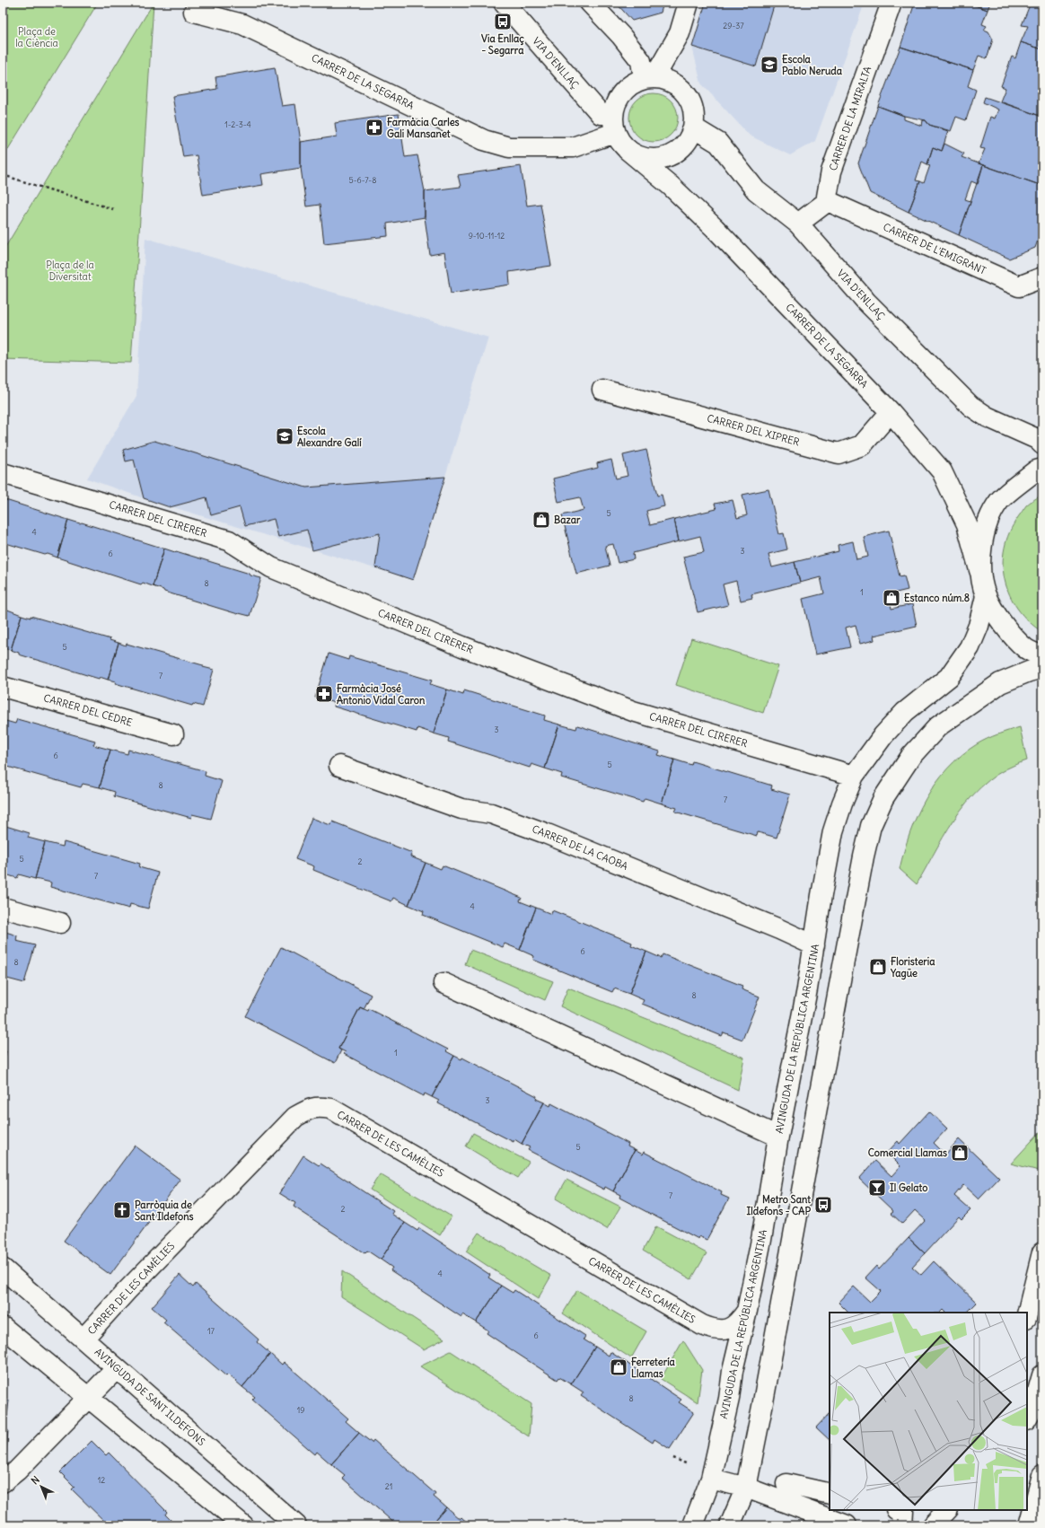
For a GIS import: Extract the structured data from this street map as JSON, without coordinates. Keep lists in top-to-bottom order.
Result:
{
  "streets": {
    "street": [
      "VIA D'ENLLAÇ",
      "CARRER DE LA SEGARRA",
      "CARRER DE LA MIRALTA",
      "CARRER DE L'EMIGRANT",
      "CARRER DEL XIPRER",
      "CARRER DEL CIRERER",
      "CARRER DEL CEDRE",
      "CARRER DE LA CAOBA",
      "AVINGUDA DE LA REPÚBLICA ARGENTINA",
      "CARRER DE LES CAMÈLIES",
      "AVINGUDA DE SANT ILDEFONS"
    ]
  },
  "crossings": [
    ["VIA D'ENLLAÇ", "CARRER DE LA SEGARRA"],
    ["CARRER DE LA SEGARRA", "CARRER DEL XIPRER"],
    ["CARRER DE LA MIRALTA", "CARRER DE L'EMIGRANT"],
    ["CARRER DEL CIRERER", "AVINGUDA DE LA REPÚBLICA ARGENTINA"],
    ["CARRER DE LA CAOBA", "AVINGUDA DE LA REPÚBLICA ARGENTINA"],
    ["AVINGUDA DE LA REPÚBLICA ARGENTINA", "CARRER DE LES CAMÈLIES"],
    ["CARRER DE LES CAMÈLIES", "AVINGUDA DE SANT ILDEFONS"]
  ],
  "parks": ["Plaça de la Ciència", "Plaça de la Diversitat"],
  "places": {
    "bus stop": ["Via Enllaç - Segarra", "Metro Sant Ildefons - CAP"],
    "school or university": ["Escola Pablo Neruda", "Escola Alexandre Galí"],
    "pharmacy": ["Farmàcia Carles Gali Mansanet", "Farmàcia José Antonio Vidal Caron"],
    "shop": [
      "Bazar",
      "Estanco núm.8",
      "Floristeria Yagüe",
      "Comercial Llamas",
      "Ferretería Llamas"
    ],
    "bar": ["Il Gelato"],
    "church": ["Parròquia de Sant Ildefons"]
  },
  "house_numbers": [
    "29-37",
    "1-2-3-4",
    "5-6-7-8",
    "9-10-11-12",
    "5",
    "4",
    "3",
    "6",
    "8",
    "1",
    "5",
    "7",
    "3",
    "6",
    "5",
    "8",
    "7",
    "5",
    "2",
    "7",
    "4",
    "6",
    "8",
    "8",
    "1",
    "3",
    "5",
    "7",
    "2",
    "4",
    "17",
    "6",
    "8",
    "19",
    "12",
    "21"
  ],
  "north": "top left"
}
